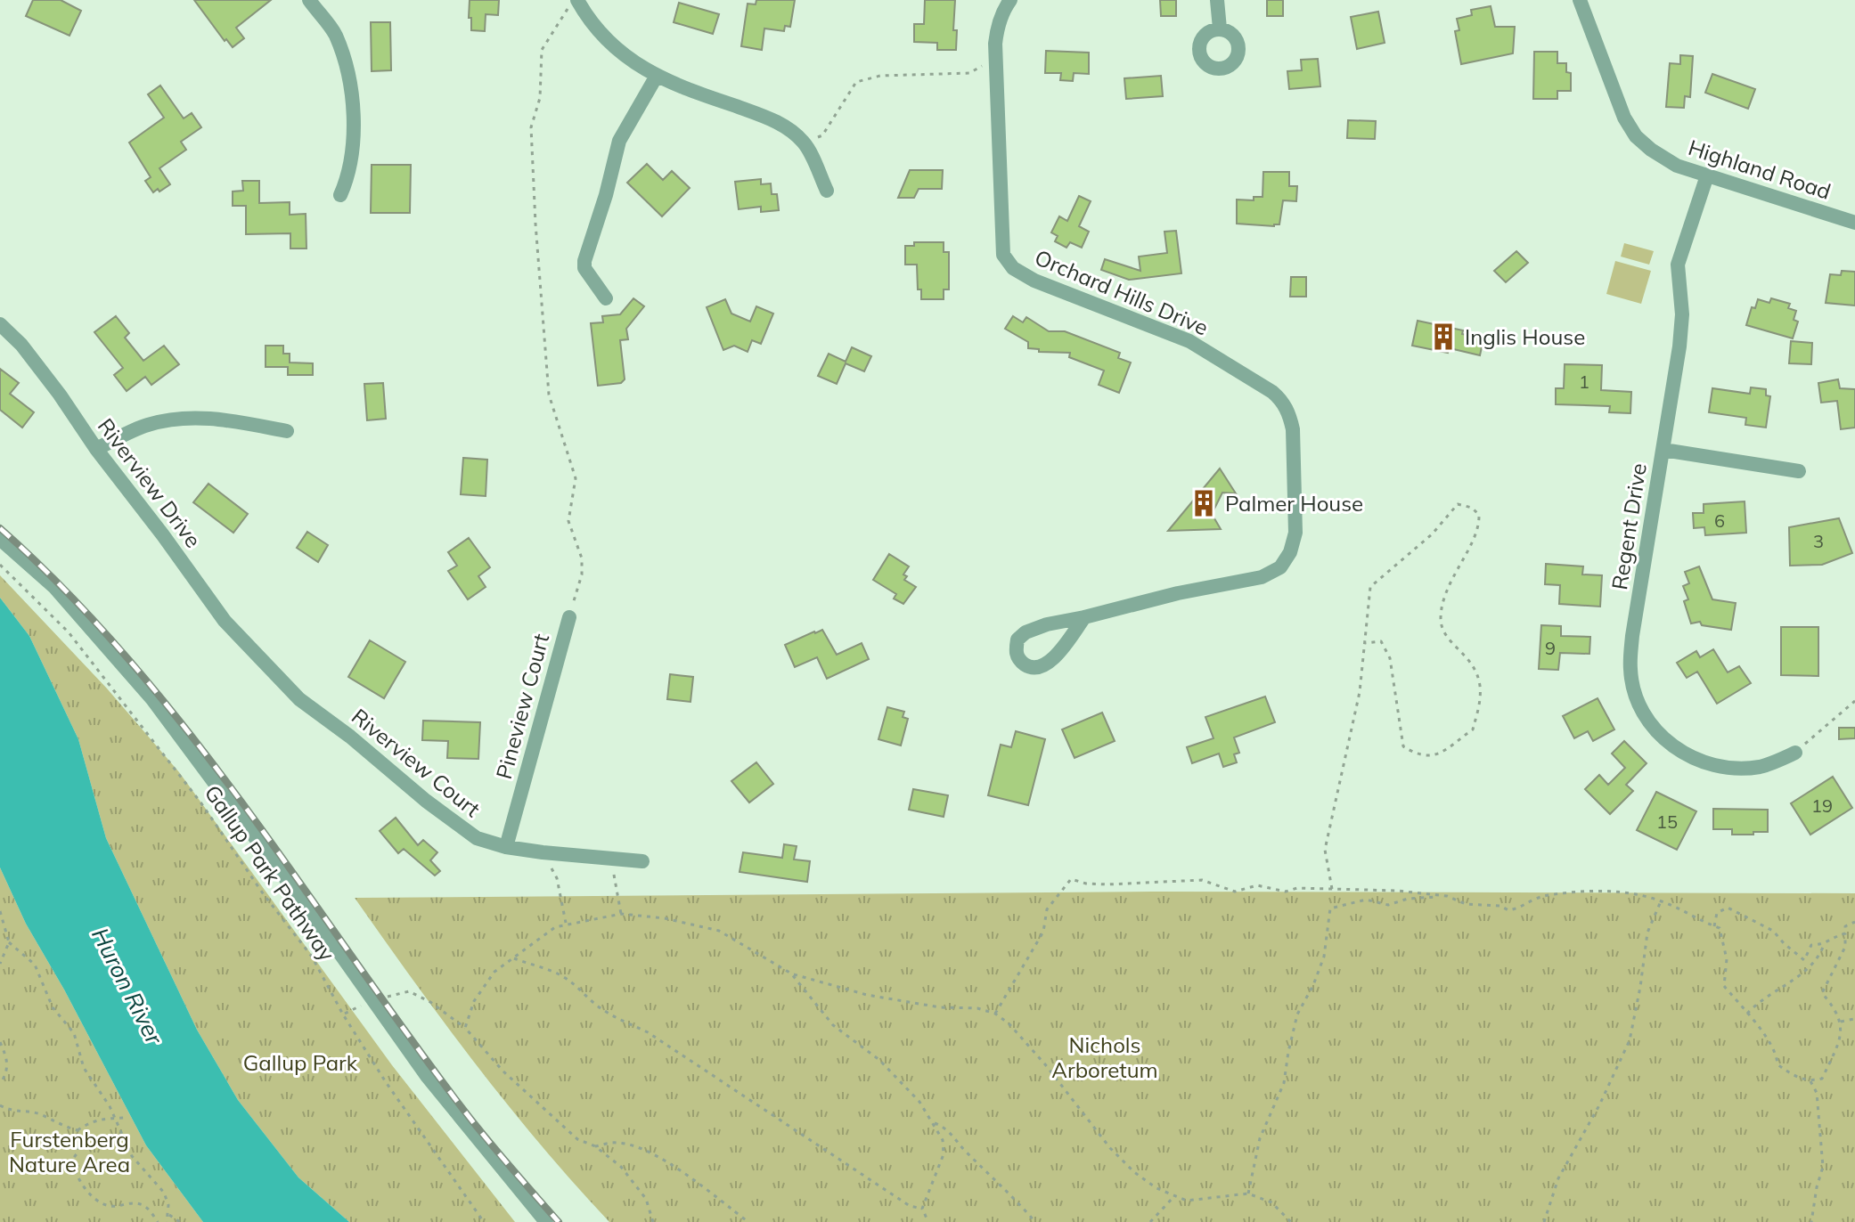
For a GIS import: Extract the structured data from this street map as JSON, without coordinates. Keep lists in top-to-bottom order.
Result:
{
  "streets": {
    "street": [
      "Highland Road",
      "Orchard Hills Drive",
      "Riverview Drive",
      "Regent Drive",
      "Pineview Court",
      "Riverview Court"
    ],
    "path": ["Gallup Park Pathway"]
  },
  "crossings": [
    ["Highland Road", "Regent Drive"],
    ["Riverview Drive", "Riverview Court"],
    ["Pineview Court", "Riverview Court"]
  ],
  "water": ["Huron River"],
  "parks": ["Nichols Arboretum", "Gallup Park", "Furstenberg Nature Area"],
  "places": {
    "building": ["Inglis House", "Palmer House"]
  },
  "house_numbers": [
    "1",
    "6",
    "3",
    "9",
    "19",
    "15"
  ]
}
